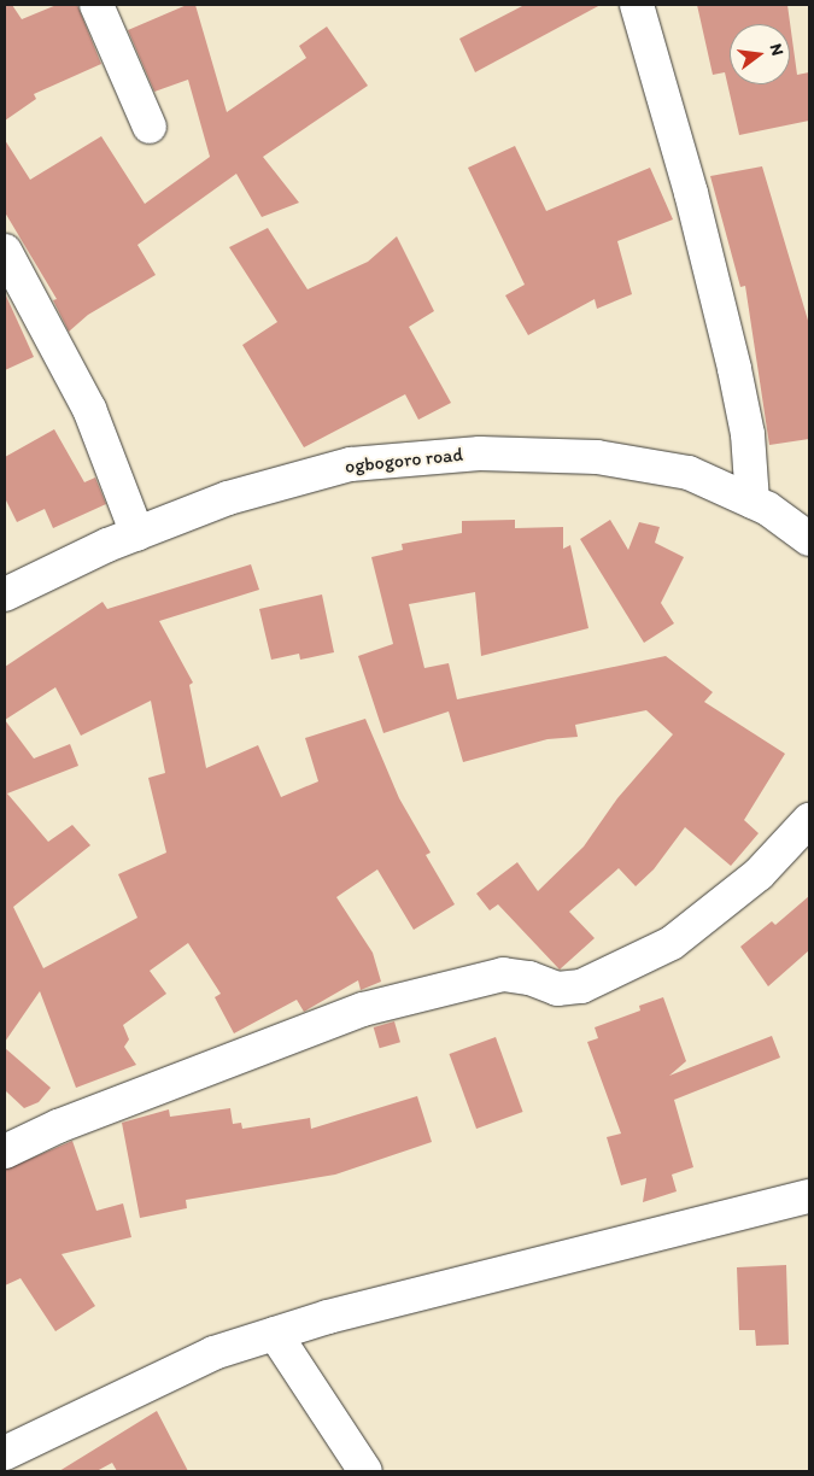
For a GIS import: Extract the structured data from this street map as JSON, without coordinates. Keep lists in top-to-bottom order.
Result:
{
  "streets": {
    "street": ["ogbogoro road"]
  },
  "north": "right"
}
